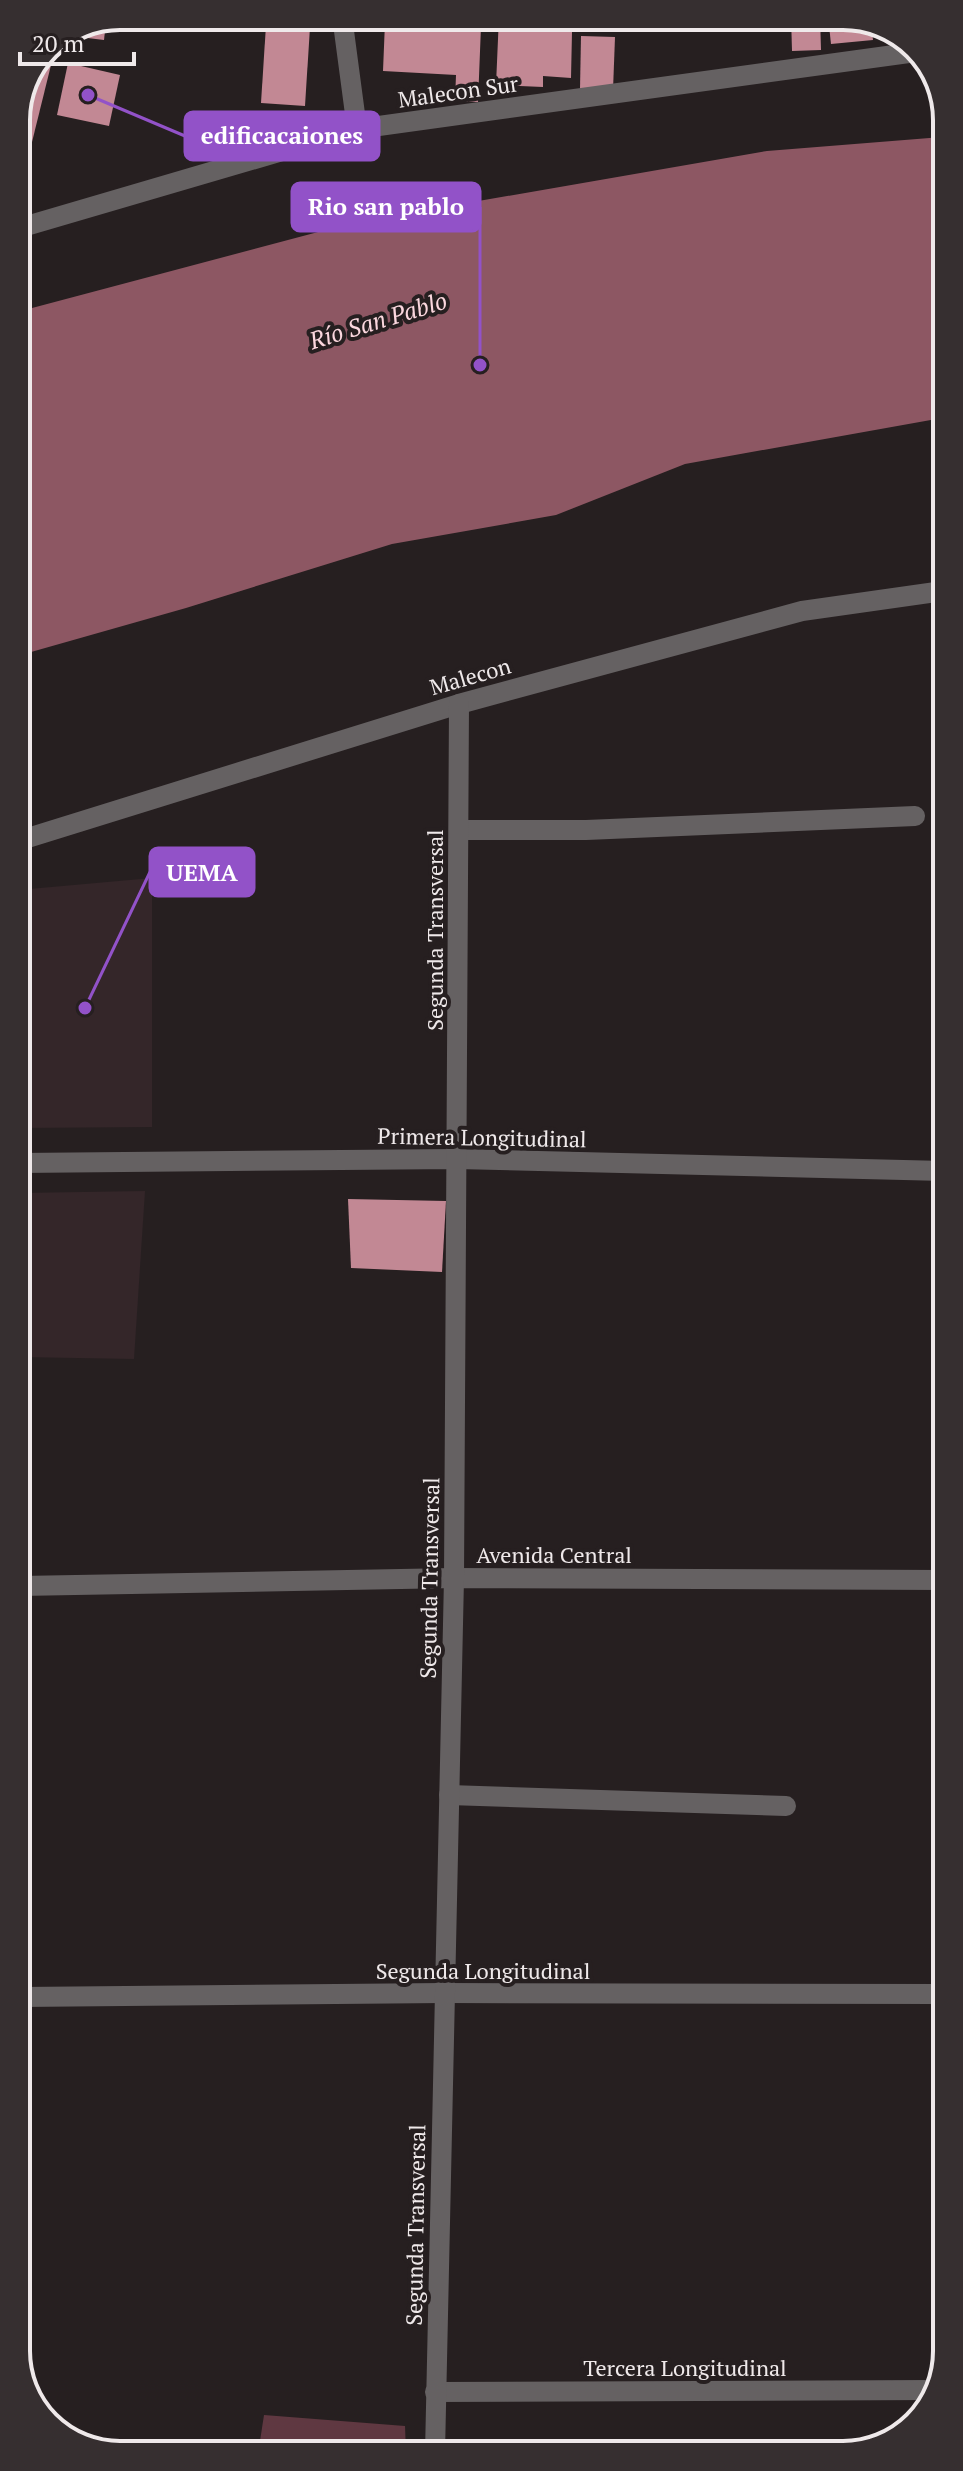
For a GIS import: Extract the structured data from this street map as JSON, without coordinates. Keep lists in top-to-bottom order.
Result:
{
  "streets": {
    "street": [
      "Malecon Sur",
      "Malecon",
      "Segunda Transversal",
      "Primera Longitudinal",
      "Avenida Central",
      "Segunda Longitudinal",
      "Tercera Longitudinal"
    ]
  },
  "crossings": [
    ["Malecon", "Segunda Transversal"],
    ["Segunda Transversal", "Primera Longitudinal"],
    ["Segunda Transversal", "Avenida Central"],
    ["Segunda Transversal", "Segunda Longitudinal"],
    ["Segunda Transversal", "Tercera Longitudinal"]
  ],
  "water": ["Río San Pablo"],
  "places": ["edificacaiones", "Rio san pablo", "UEMA"],
  "scale_bar": "20 m"
}
